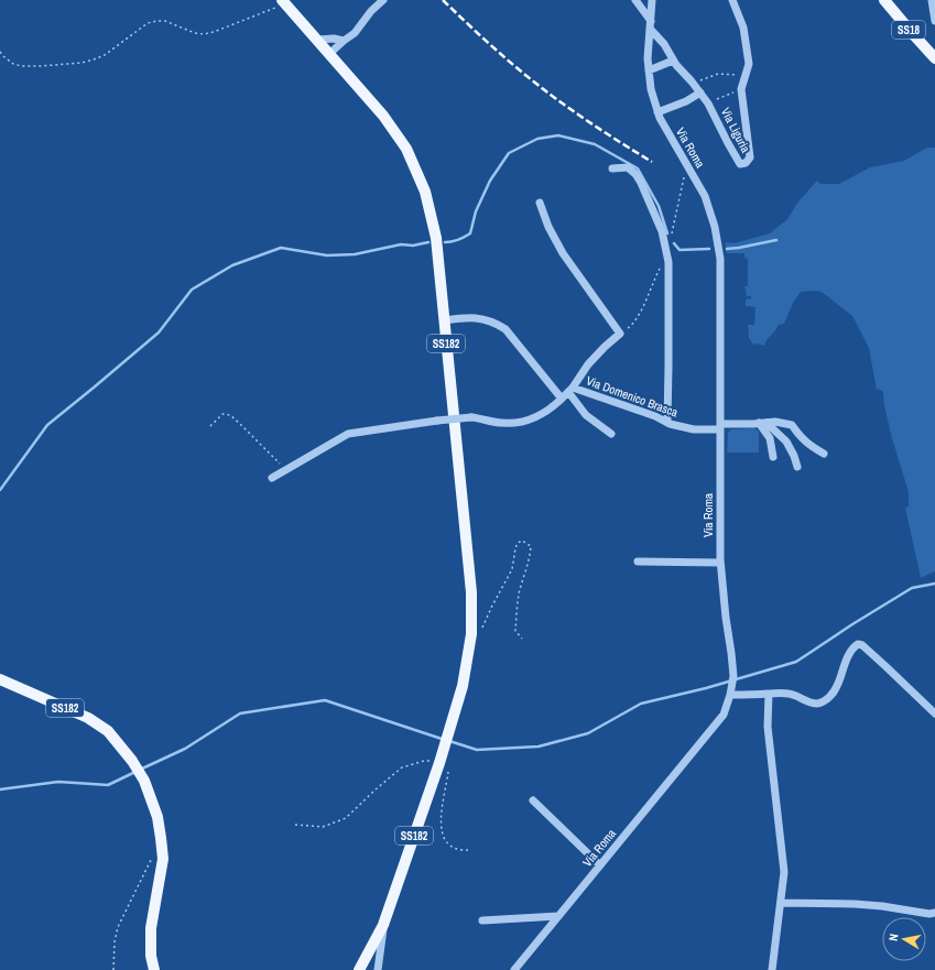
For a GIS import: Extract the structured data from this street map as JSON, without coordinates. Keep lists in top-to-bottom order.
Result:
{
  "streets": {
    "main road": ["SS18", "SS182"],
    "street": ["Via Liguria", "Via Roma", "Via Domenico Brasca"]
  },
  "crossings": [
    ["Via Liguria", "Via Roma"],
    ["Via Roma", "Via Domenico Brasca"]
  ],
  "north": "left"
}
